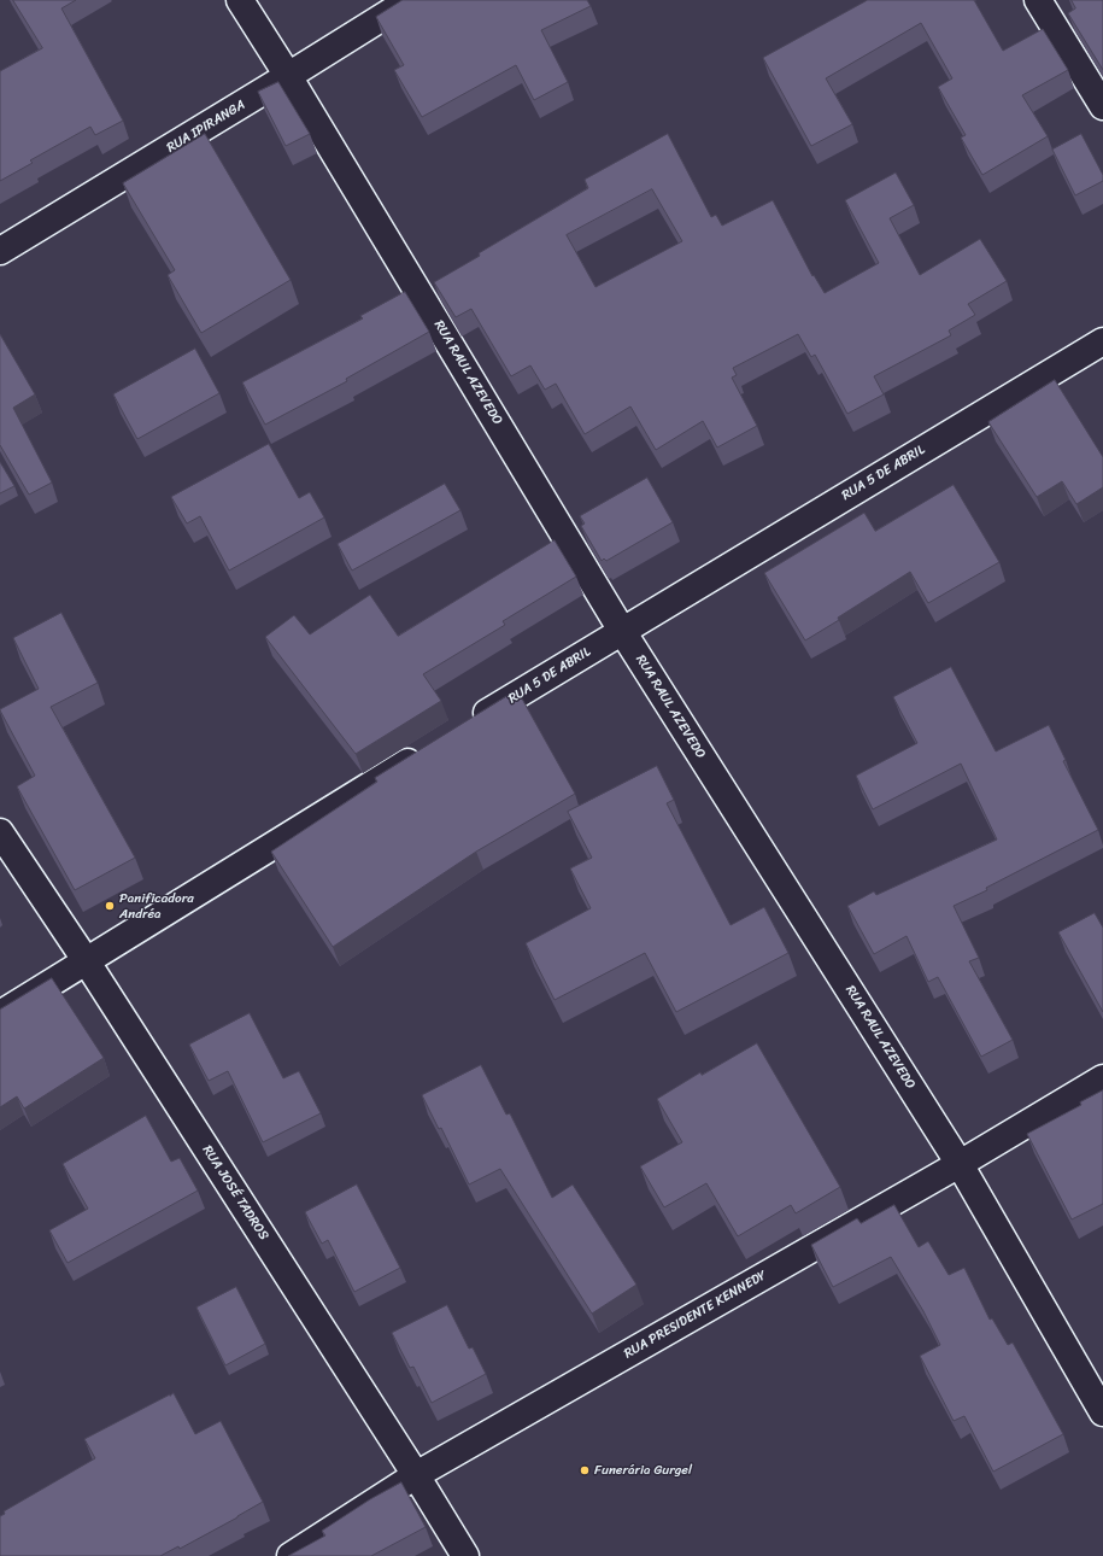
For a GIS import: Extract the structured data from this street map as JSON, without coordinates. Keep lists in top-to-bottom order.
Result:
{
  "streets": {
    "street": [
      "RUA IPIRANGA",
      "RUA RAUL AZEVEDO",
      "RUA 5 DE ABRIL",
      "RUA JOSÉ TADROS",
      "RUA PRESIDENTE KENNEDY"
    ]
  },
  "crossings": [
    ["RUA IPIRANGA", "RUA RAUL AZEVEDO"],
    ["RUA RAUL AZEVEDO", "RUA 5 DE ABRIL"],
    ["RUA RAUL AZEVEDO", "RUA PRESIDENTE KENNEDY"],
    ["RUA JOSÉ TADROS", "RUA PRESIDENTE KENNEDY"]
  ],
  "places": ["Panificadora Andréa", "Funerária Gurgel"]
}
